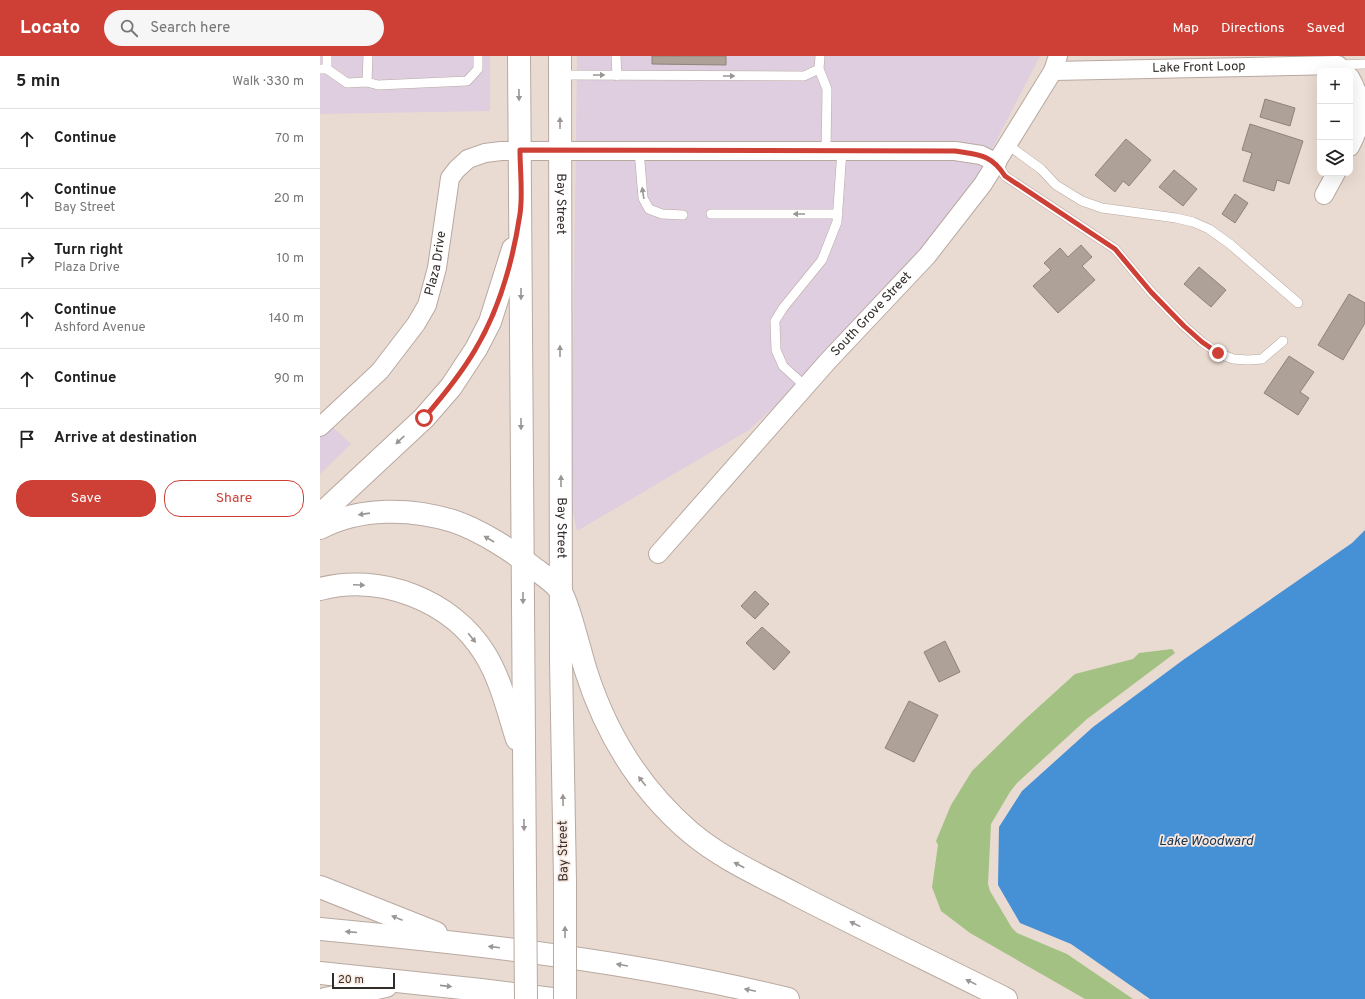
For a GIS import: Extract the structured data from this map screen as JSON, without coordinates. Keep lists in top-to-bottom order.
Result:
{
  "streets": {
    "main road": ["Bay Street"],
    "street": ["Lake Front Loop", "Plaza Drive", "South Grove Street"]
  },
  "crossings": [
    ["Lake Front Loop", "South Grove Street"],
    ["Bay Street", "Plaza Drive"],
    ["Plaza Drive", "South Grove Street"]
  ],
  "water": ["Lake Woodward"],
  "scale_bar": "20 m",
  "page": {
    "header": "Locato",
    "search": "Search here",
    "nav": ["Map", "Directions", "Saved"],
    "heading": ["5 min", "Walk · 330 m"],
    "map_buttons": ["+", "−"],
    "list": [
      ["Continue", "70 m"],
      ["Continue", "Bay Street", "20 m"],
      ["Turn right", "Plaza Drive", "10 m"],
      ["Continue", "Ashford Avenue", "140 m"],
      ["Continue", "90 m"],
      "Arrive at destination"
    ],
    "buttons": ["Save", "Share"],
    "scale": "20 m"
  }
}
